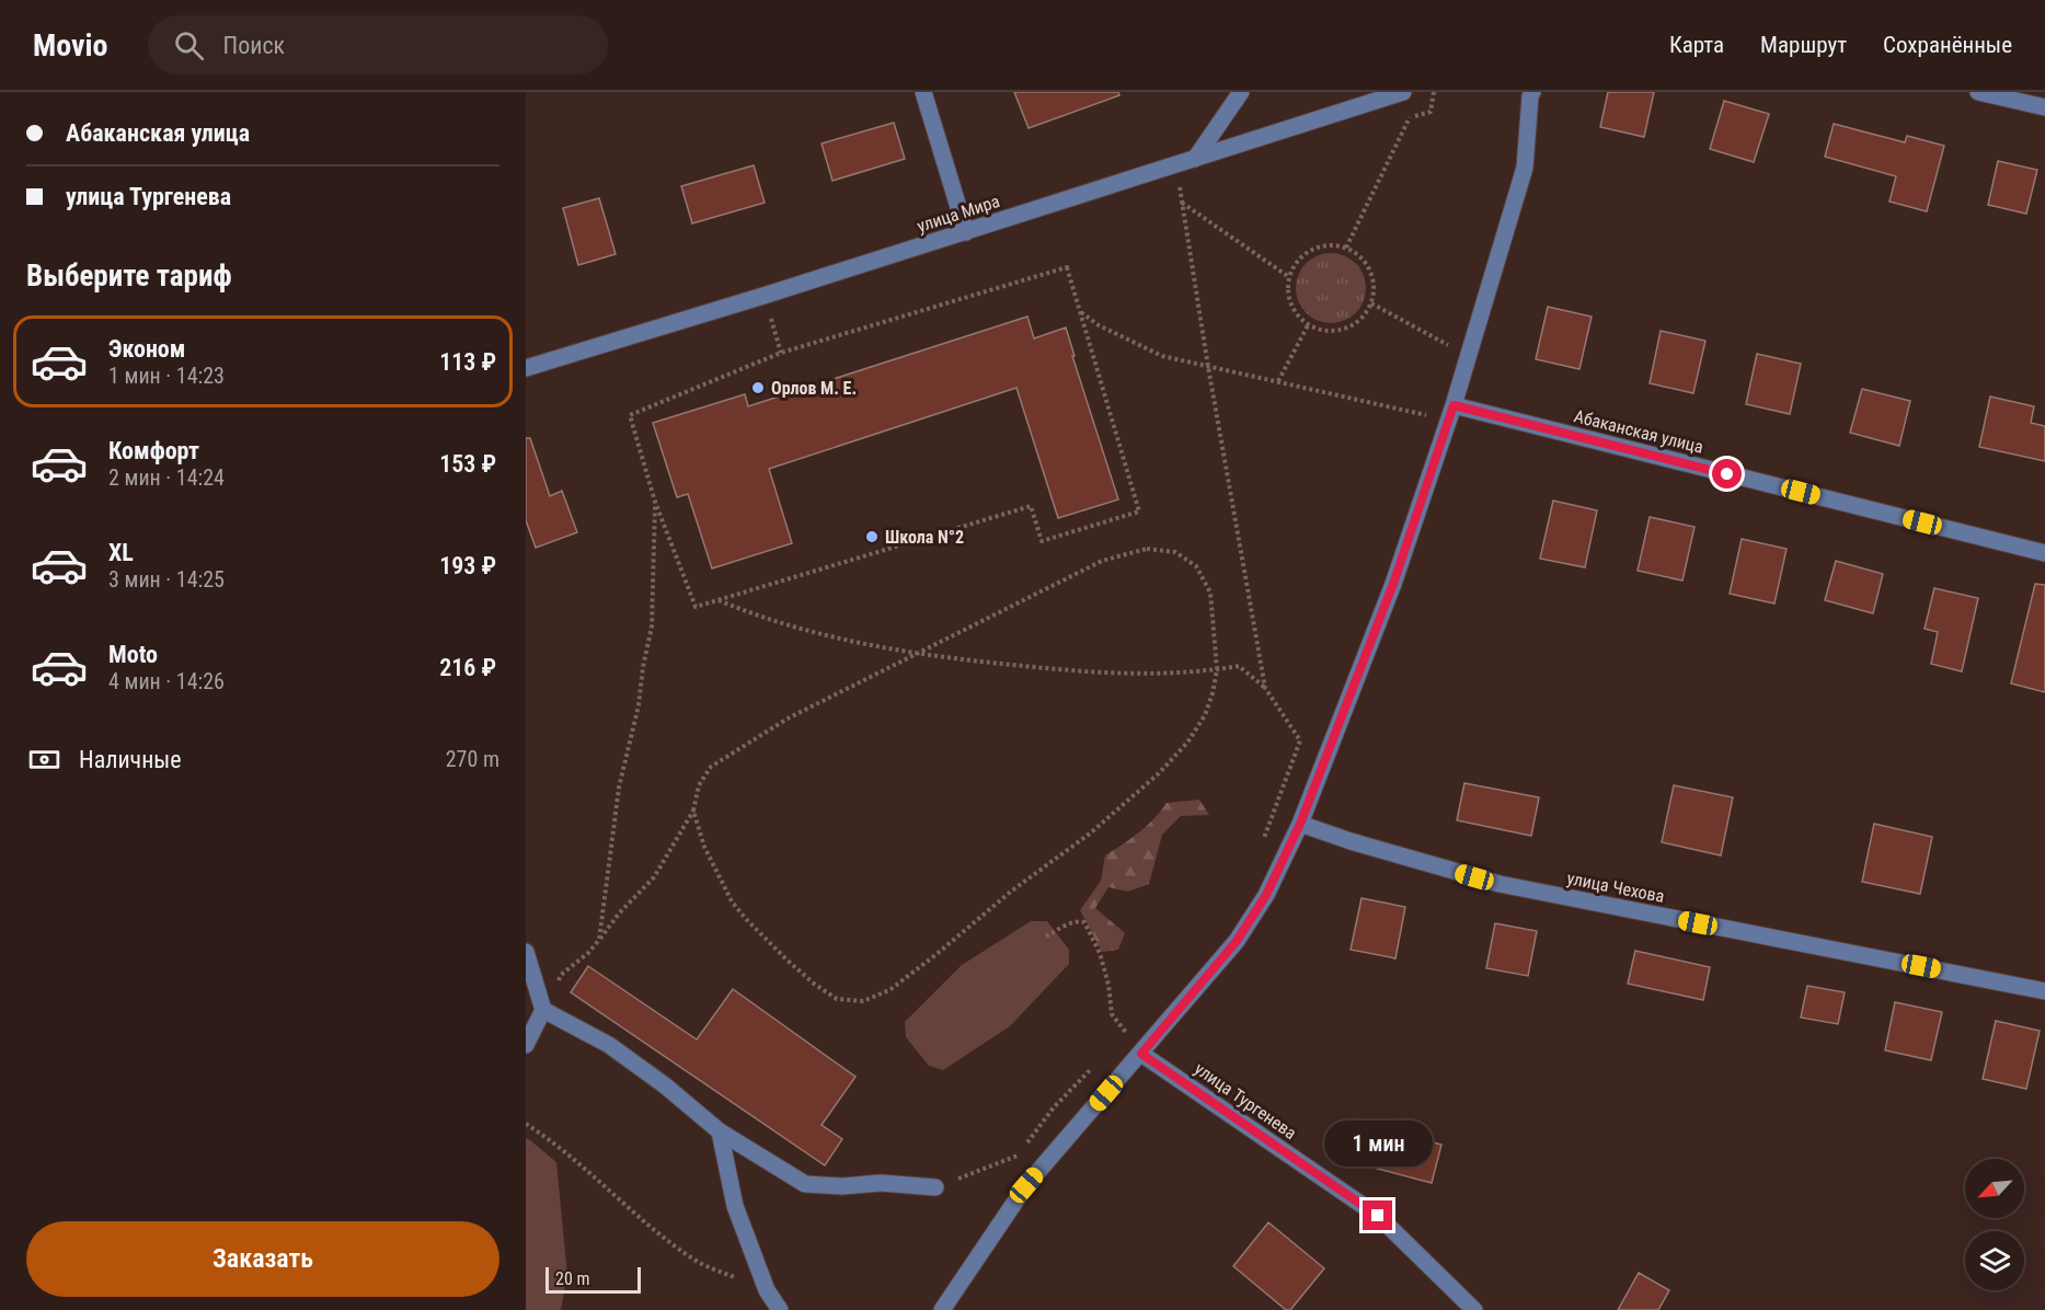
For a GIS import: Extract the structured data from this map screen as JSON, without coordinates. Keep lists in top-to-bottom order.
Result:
{
  "streets": {
    "street": [
      "улица Мира",
      "Абаканская улица",
      "улица Чехова",
      "улица Тургенева"
    ]
  },
  "places": ["Орлов М. Е.", "Школа N°2"],
  "scale_bar": "20 m",
  "north": "bottom left",
  "page": {
    "header": "Movio",
    "search": "Поиск",
    "nav": ["Карта", "Маршрут", "Сохранённые"],
    "banner": ["Абаканская улица", "улица Тургенева"],
    "heading": "Выберите тариф",
    "list": [
      {
        "name": "Эконом",
        "note": "1 мин · 14:23",
        "value": "113 ₽"
      },
      {
        "name": "Комфорт",
        "note": "2 мин · 14:24",
        "value": "153 ₽"
      },
      {
        "name": "XL",
        "note": "3 мин · 14:25",
        "value": "193 ₽"
      },
      {
        "name": "Moto",
        "note": "4 мин · 14:26",
        "value": "216 ₽"
      }
    ],
    "pay": ["Наличные", "270 m"],
    "bubble": "1 мин",
    "buttons": "Заказать",
    "scale": "20 m"
  }
}
